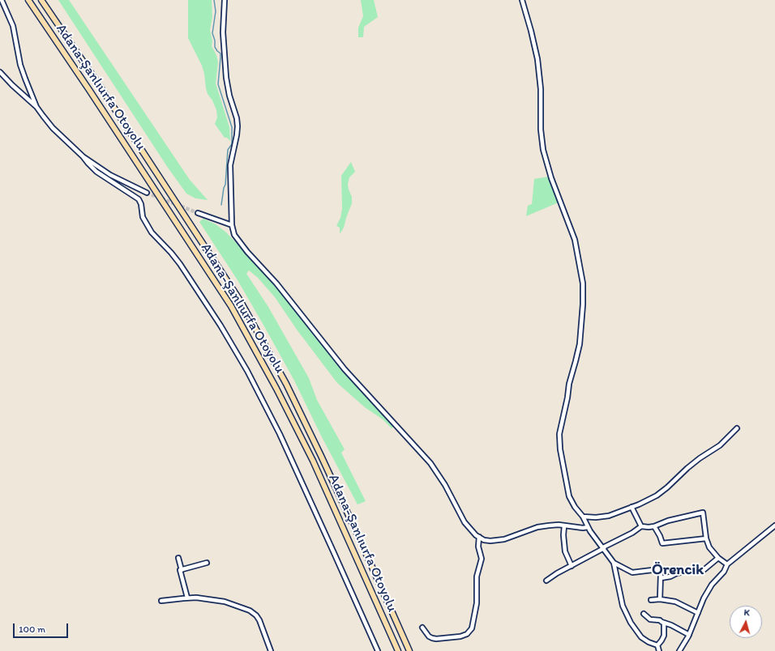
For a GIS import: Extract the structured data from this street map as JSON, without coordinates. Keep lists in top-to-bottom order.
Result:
{
  "streets": {
    "highway": ["Adana-Şanlıurfa Otoyolu"]
  },
  "districts": ["Örencik"],
  "scale_bar": "100 m",
  "north": "top"
}
